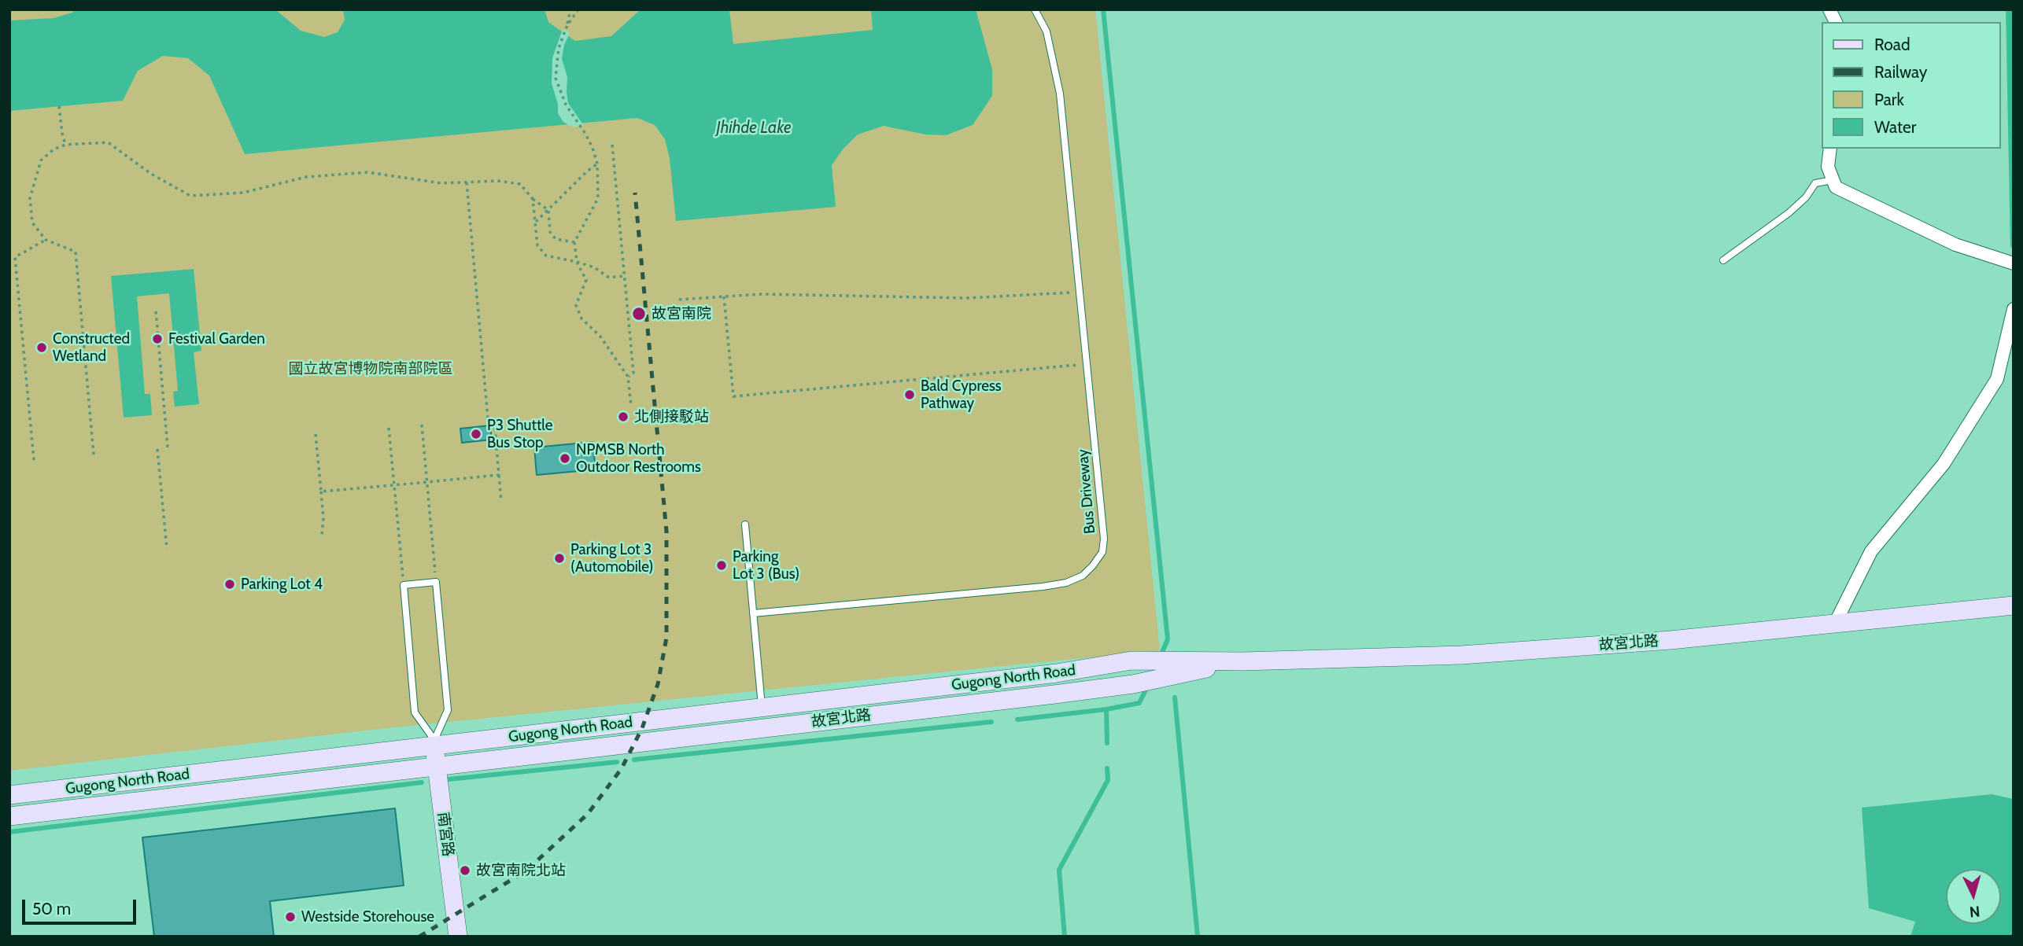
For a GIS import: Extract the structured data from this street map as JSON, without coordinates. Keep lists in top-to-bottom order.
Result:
{
  "streets": {
    "street": ["故宮北路", "Gugong North Road", "南宮路"],
    "lane": ["Bus Driveway"]
  },
  "crossings": [
    ["故宮北路", "Gugong North Road"],
    ["故宮北路", "南宮路"],
    ["Gugong North Road", "南宮路"]
  ],
  "water": ["Jhihde Lake"],
  "parks": ["國立故宮博物院南部院區"],
  "places": [
    "故宮南院",
    "Festival Garden",
    "Constructed Wetland",
    "Bald Cypress Pathway",
    "北側接駁站",
    "P3 Shuttle Bus Stop",
    "NPMSB North Outdoor Restrooms",
    "Parking Lot 3 (Automobile)",
    "Parking Lot 3 (Bus)",
    "Parking Lot 4",
    "故宮南院北站",
    "Westside Storehouse"
  ],
  "legend": [
    "Road",
    "Railway",
    "Park",
    "Water"
  ],
  "scale_bar": "50 m",
  "north": "bottom"
}
